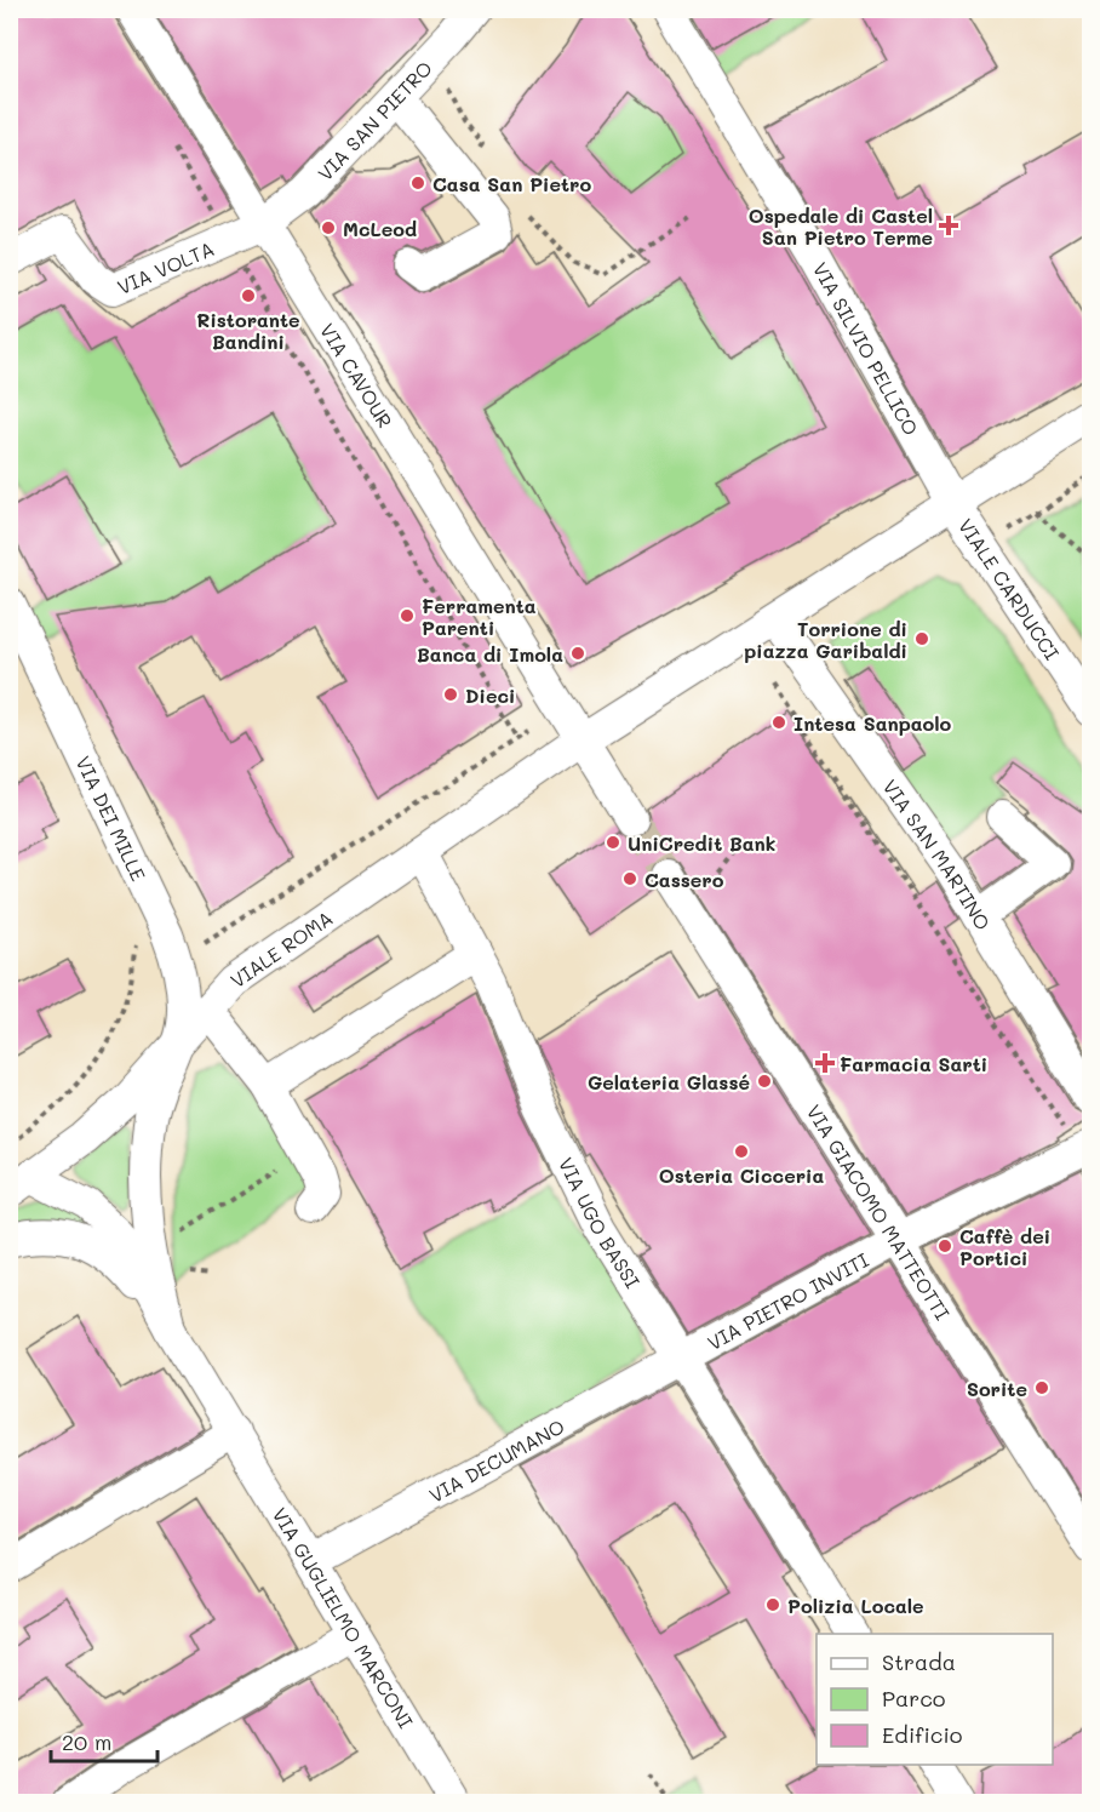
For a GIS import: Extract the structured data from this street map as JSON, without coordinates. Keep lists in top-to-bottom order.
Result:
{
  "streets": {
    "street": [
      "VIA SAN PIETRO",
      "VIA VOLTA",
      "VIA SILVIO PELLICO",
      "VIA CAVOUR",
      "VIALE CARDUCCI",
      "VIA DEI MILLE",
      "VIA SAN MARTINO",
      "VIALE ROMA",
      "VIA GIACOMO MATTEOTTI",
      "VIA UGO BASSI",
      "VIA PIETRO INVITI",
      "VIA DECUMANO",
      "VIA GUGLIELMO MARCONI"
    ]
  },
  "crossings": [
    ["VIA SAN PIETRO", "VIA VOLTA"],
    ["VIA SAN PIETRO", "VIA CAVOUR"],
    ["VIA VOLTA", "VIA CAVOUR"],
    ["VIA SILVIO PELLICO", "VIALE CARDUCCI"],
    ["VIA SILVIO PELLICO", "VIALE ROMA"],
    ["VIA CAVOUR", "VIALE ROMA"],
    ["VIALE CARDUCCI", "VIALE ROMA"],
    ["VIA DEI MILLE", "VIALE ROMA"],
    ["VIA DEI MILLE", "VIA GUGLIELMO MARCONI"],
    ["VIA SAN MARTINO", "VIALE ROMA"],
    ["VIALE ROMA", "VIA UGO BASSI"],
    ["VIALE ROMA", "VIA GUGLIELMO MARCONI"],
    ["VIA GIACOMO MATTEOTTI", "VIA PIETRO INVITI"],
    ["VIA UGO BASSI", "VIA PIETRO INVITI"],
    ["VIA UGO BASSI", "VIA DECUMANO"],
    ["VIA PIETRO INVITI", "VIA DECUMANO"],
    ["VIA DECUMANO", "VIA GUGLIELMO MARCONI"]
  ],
  "places": {
    "other": [
      "Casa San Pietro",
      "McLeod",
      "Ristorante Bandini",
      "Ferramenta Parenti",
      "Torrione di piazza Garibaldi",
      "Banca di Imola",
      "Dieci",
      "Intesa Sanpaolo",
      "UniCredit Bank",
      "Cassero",
      "Gelateria Glassé",
      "Osteria Cicceria",
      "Caffè dei Portici",
      "Sorite",
      "Polizia Locale"
    ],
    "health": ["Ospedale di Castel San Pietro Terme", "Farmacia Sarti"]
  },
  "legend": ["Strada", "Parco", "Edificio"],
  "scale_bar": "20 m"
}
